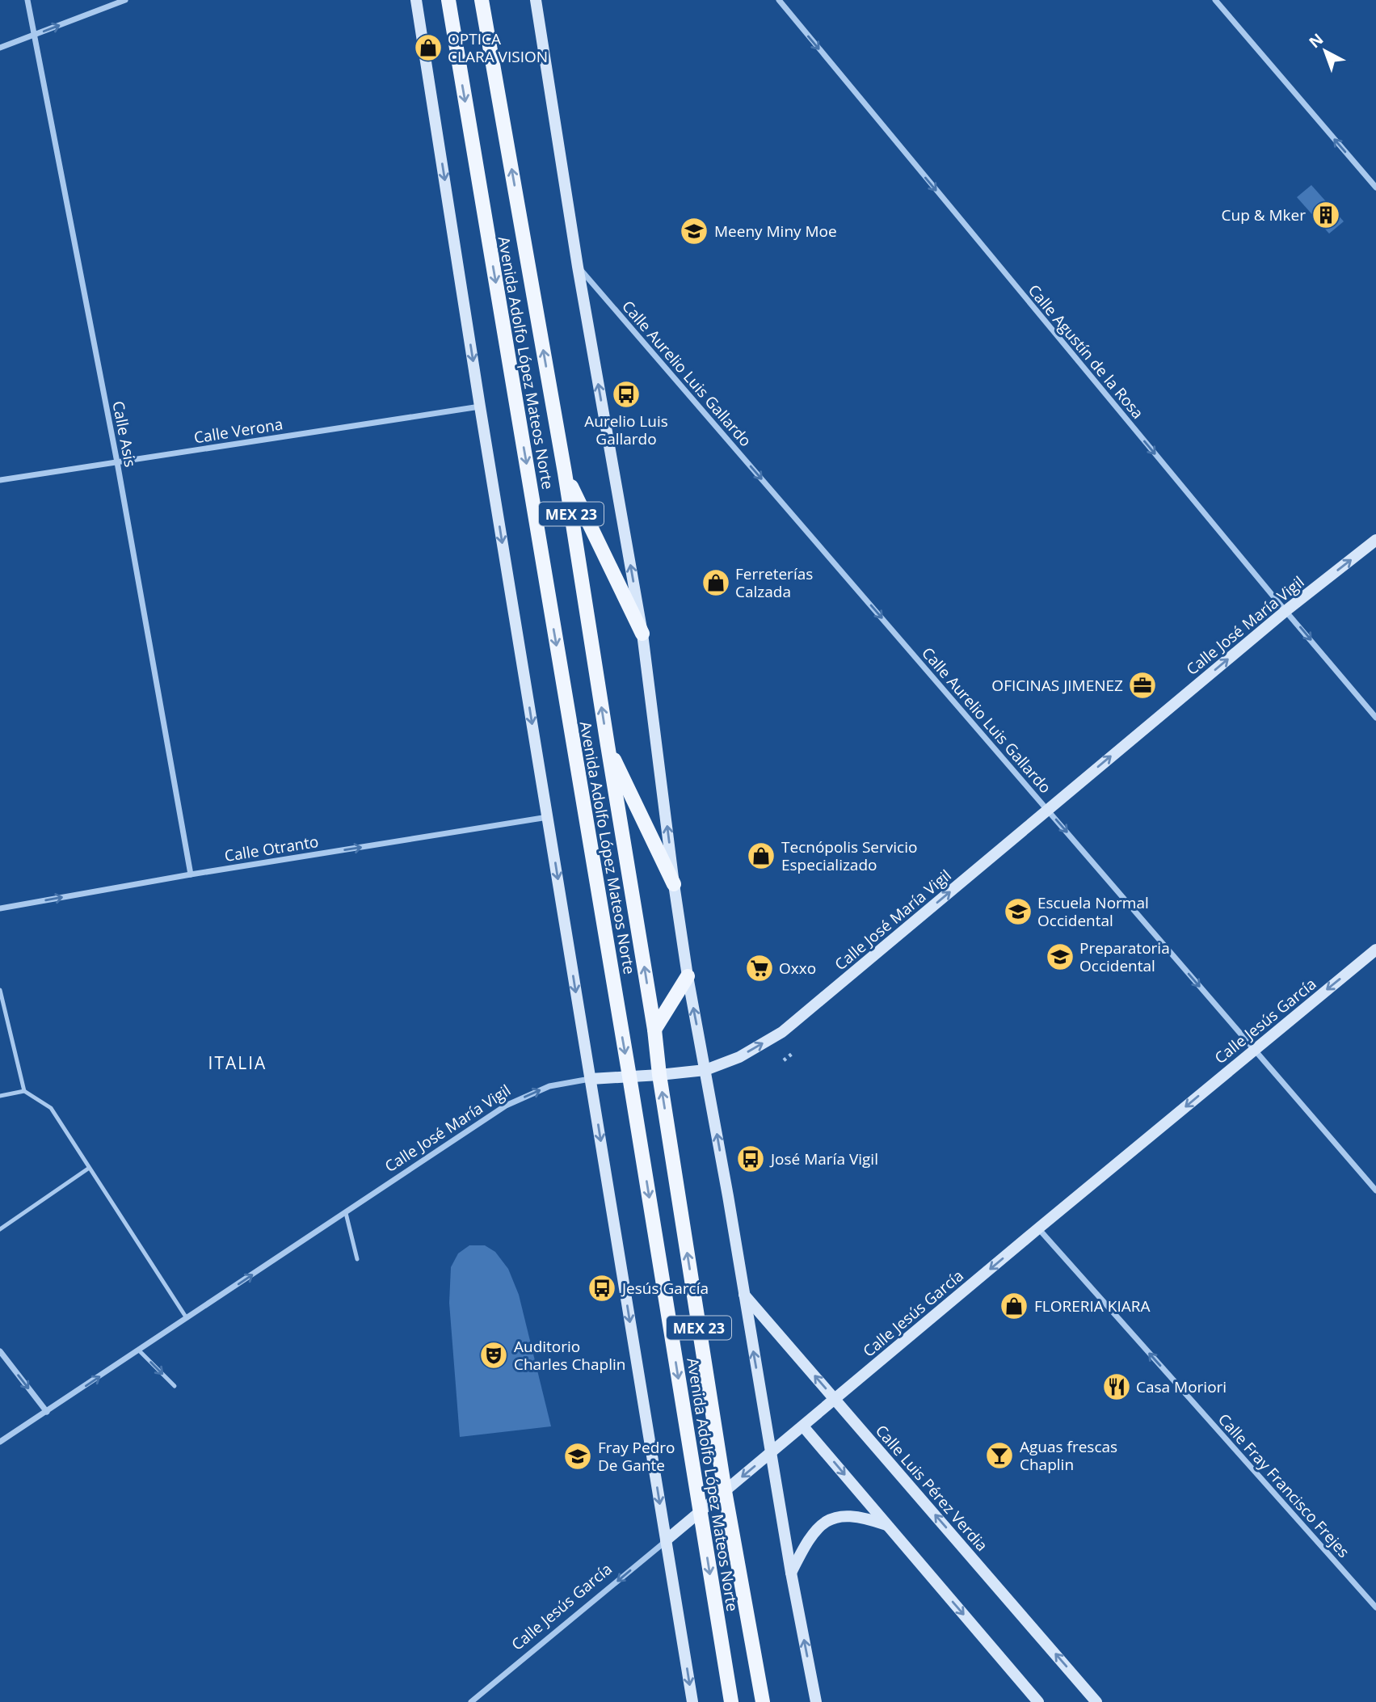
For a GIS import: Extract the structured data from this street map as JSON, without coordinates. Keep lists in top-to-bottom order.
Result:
{
  "streets": {
    "main road": [
      "Avenida Adolfo López Mateos Norte",
      "MEX 23",
      "Calle José María Vigil",
      "Calle Jesús García",
      "Calle Luis Pérez Verdia"
    ],
    "street": [
      "Calle Agustín de la Rosa",
      "Calle Aurelio Luis Gallardo",
      "Calle Verona",
      "Calle Asis",
      "Calle Otranto",
      "Calle Fray Francisco Frejes"
    ]
  },
  "crossings": [
    ["Calle Agustín de la Rosa", "Calle José María Vigil"],
    ["Avenida Adolfo López Mateos Norte", "Calle José María Vigil"],
    ["Avenida Adolfo López Mateos Norte", "Calle Jesús García"],
    ["Calle Aurelio Luis Gallardo", "Calle José María Vigil"],
    ["Calle Aurelio Luis Gallardo", "Calle Jesús García"],
    ["Calle Verona", "Calle Asis"],
    ["Calle Asis", "Calle Otranto"],
    ["Calle Jesús García", "Calle Fray Francisco Frejes"],
    ["Calle Jesús García", "Calle Luis Pérez Verdia"]
  ],
  "one_way": [
    "Calle Agustín de la Rosa",
    "Calle Aurelio Luis Gallardo",
    "Calle José María Vigil",
    "Calle Otranto",
    "Calle Jesús García",
    "Calle Fray Francisco Frejes"
  ],
  "districts": ["ITALIA"],
  "places": {
    "shop": [
      "OPTICA CLARA VISION",
      "Ferreterías Calzada",
      "Tecnópolis Servicio Especializado",
      "FLORERIA KIARA"
    ],
    "building": ["Cup & Mker"],
    "school or university": [
      "Meeny Miny Moe",
      "Escuela Normal Occidental",
      "Preparatoria Occidental",
      "Fray Pedro De Gante"
    ],
    "bus stop": ["Aurelio Luis Gallardo", "José María Vigil", "Jesús García"],
    "office": ["OFICINAS JIMENEZ"],
    "supermarket": ["Oxxo"],
    "theatre": ["Auditorio Charles Chaplin"],
    "restaurant": ["Casa Moriori"],
    "bar": ["Aguas frescas Chaplin"]
  },
  "north": "top left"
}
